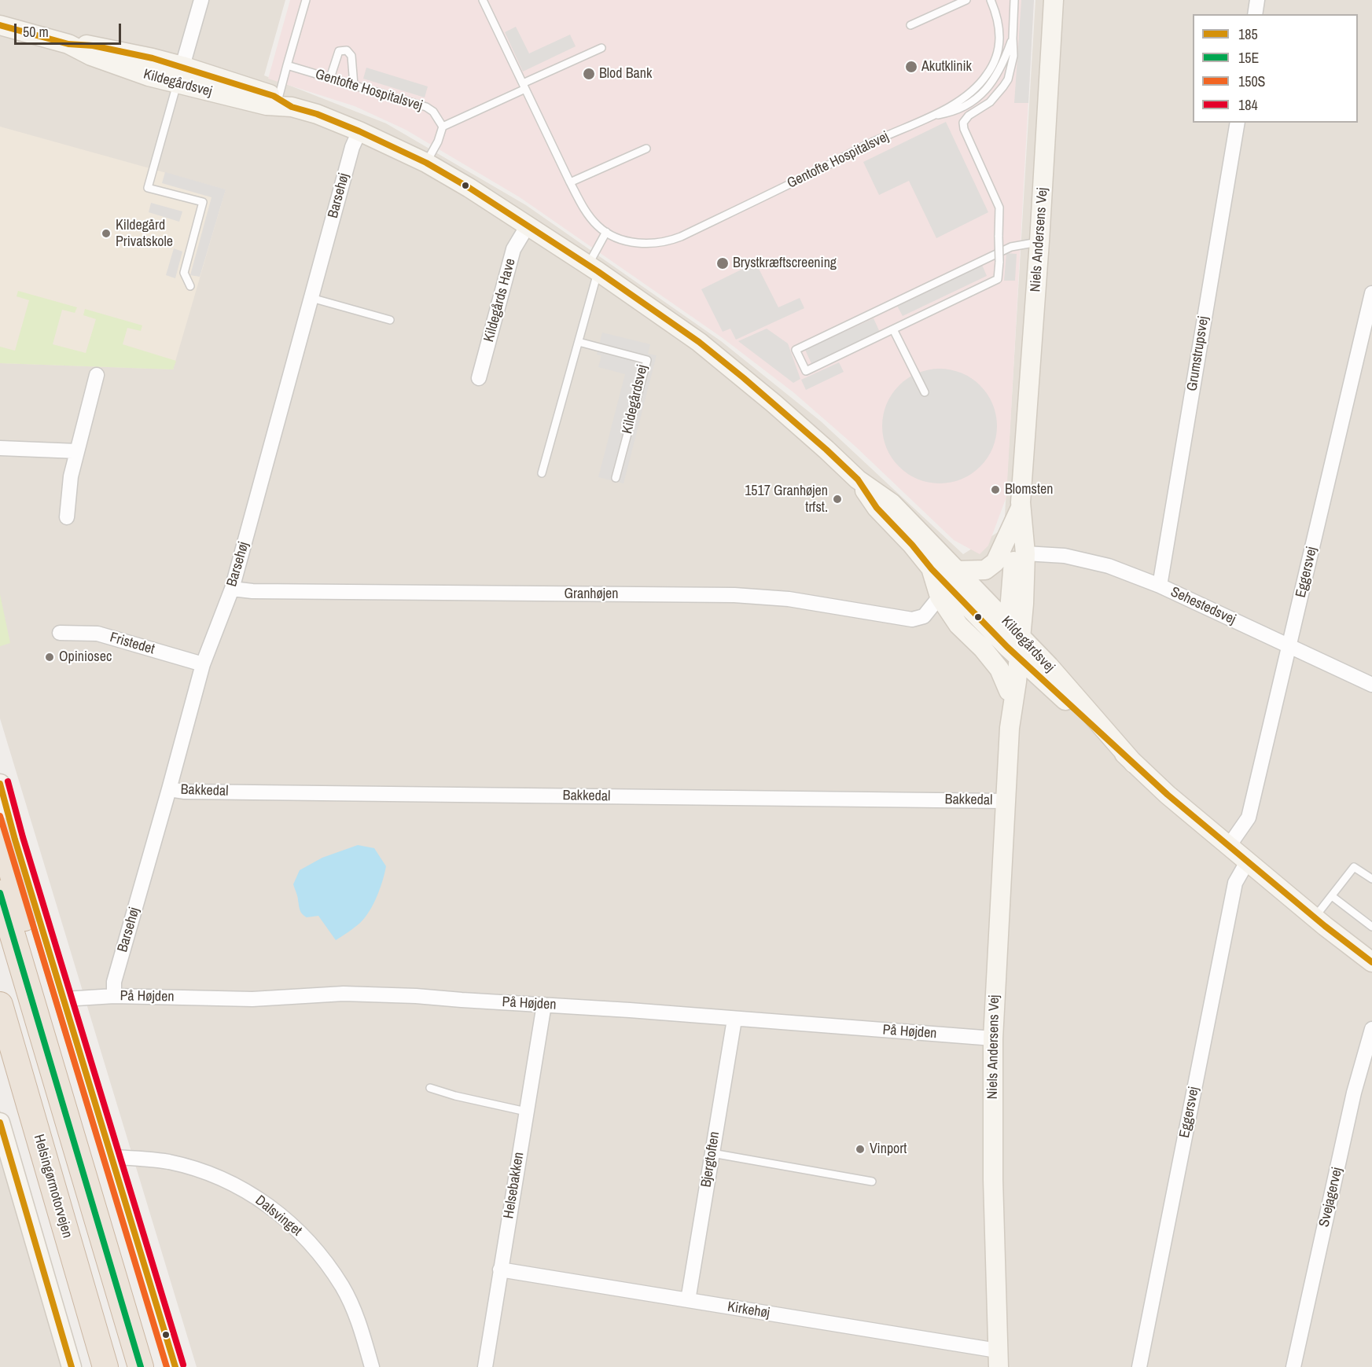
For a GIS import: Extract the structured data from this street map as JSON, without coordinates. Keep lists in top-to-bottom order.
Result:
{
  "streets": {
    "highway": ["Helsingørmotorvejen"],
    "street": [
      "Kildegårdsvej",
      "Barsehøj",
      "Niels Andersens Vej",
      "Kildegårds Have",
      "Grumstrupsvej",
      "Eggersvej",
      "Granhøjen",
      "Sehestedsvej",
      "Fristedet",
      "Bakkedal",
      "På Højden",
      "Bjergtoften",
      "Helsebakken",
      "Svejagervej",
      "Dalsvinget",
      "Kirkehøj"
    ],
    "lane": ["Gentofte Hospitalsvej"]
  },
  "crossings": [
    ["Kildegårdsvej", "Barsehøj"],
    ["Kildegårdsvej", "Niels Andersens Vej"],
    ["Kildegårdsvej", "Kildegårds Have"],
    ["Kildegårdsvej", "Eggersvej"],
    ["Kildegårdsvej", "Granhøjen"],
    ["Barsehøj", "Granhøjen"],
    ["Barsehøj", "Fristedet"],
    ["Barsehøj", "Bakkedal"],
    ["Barsehøj", "På Højden"],
    ["Niels Andersens Vej", "Sehestedsvej"],
    ["Niels Andersens Vej", "Bakkedal"],
    ["Niels Andersens Vej", "På Højden"],
    ["Niels Andersens Vej", "Kirkehøj"],
    ["Grumstrupsvej", "Sehestedsvej"],
    ["Eggersvej", "Sehestedsvej"],
    ["På Højden", "Bjergtoften"],
    ["På Højden", "Helsebakken"],
    ["Bjergtoften", "Kirkehøj"],
    ["Helsebakken", "Kirkehøj"]
  ],
  "places": [
    "Akutklinik",
    "Blod Bank",
    "Kildegård Privatskole",
    "Brystkræftscreening",
    "Blomsten",
    "1517 Granhøjen trfst.",
    "Opiniosec",
    "Vinport"
  ],
  "lines": [
    "transit line 185",
    "transit line 184",
    "transit line 150S",
    "transit line 15E"
  ],
  "legend": [
    "185",
    "15E",
    "150S",
    "184"
  ],
  "scale_bar": "50 m"
}
